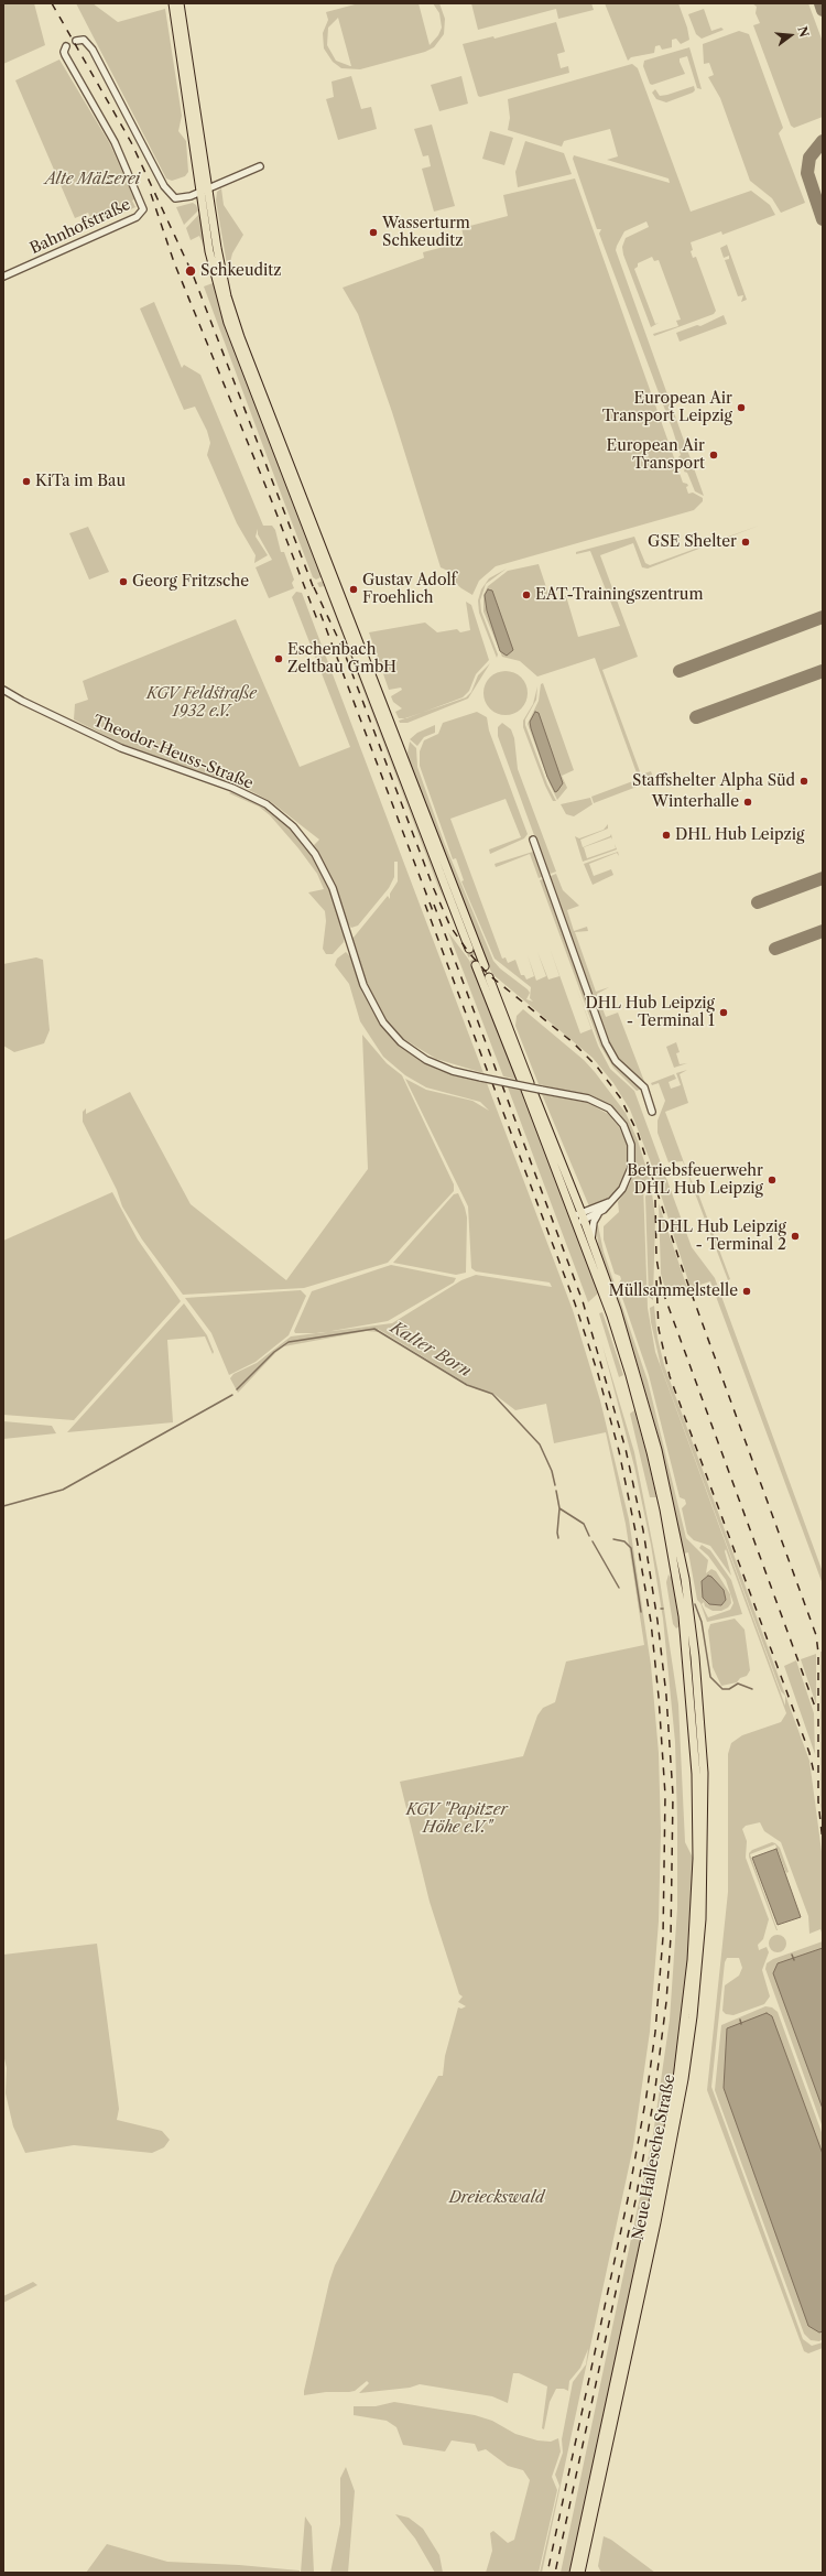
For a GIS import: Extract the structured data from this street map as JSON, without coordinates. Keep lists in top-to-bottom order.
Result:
{
  "streets": {
    "main road": ["Neue Hallesche Straße"],
    "street": ["Bahnhofstraße", "Theodor-Heuss-Straße"]
  },
  "water": ["Kalter Born"],
  "parks": [
    "Alte Mälzerei",
    "KGV Feldstraße 1932 e.V.",
    "KGV \"Papitzer Höhe e.V.\"",
    "Dreieckswald"
  ],
  "places": [
    "Wasserturm Schkeuditz",
    "Schkeuditz",
    "European Air Transport Leipzig",
    "European Air Transport",
    "KiTa im Bau",
    "GSE Shelter",
    "Georg Fritzsche",
    "Gustav Adolf Froehlich",
    "EAT-Trainingszentrum",
    "Eschenbach Zeltbau GmbH",
    "Staffshelter Alpha Süd",
    "Winterhalle",
    "DHL Hub Leipzig",
    "DHL Hub Leipzig - Terminal 1",
    "Betriebsfeuerwehr DHL Hub Leipzig",
    "DHL Hub Leipzig - Terminal 2",
    "Müllsammelstelle"
  ],
  "north": "right"
}
